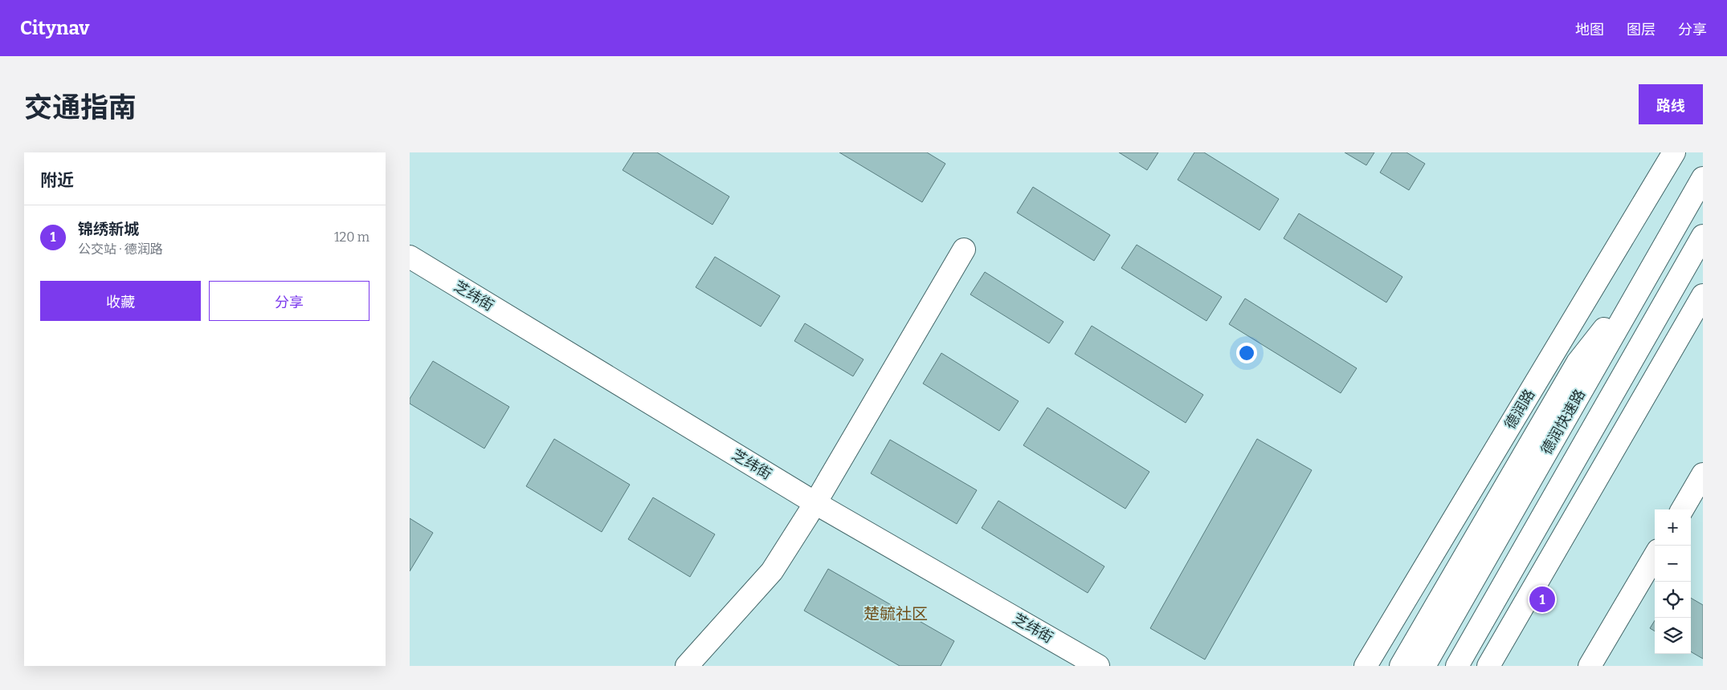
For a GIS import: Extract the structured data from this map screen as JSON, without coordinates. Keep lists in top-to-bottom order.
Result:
{
  "streets": {
    "main road": ["芝纬街", "德润路", "德润快速路"]
  },
  "districts": ["楚毓社区"],
  "page": {
    "header": "Citynav",
    "nav": ["地图", "图层", "分享"],
    "title": "交通指南",
    "buttons": [
      "路线",
      ["收藏", "分享"]
    ],
    "heading": "附近",
    "list": [
      {
        "mark": "1",
        "name": "锦绣新城",
        "note": "公交站 · 德润路",
        "value": "120 m"
      }
    ],
    "map_buttons": ["+", "−"],
    "pins": "1"
  }
}
